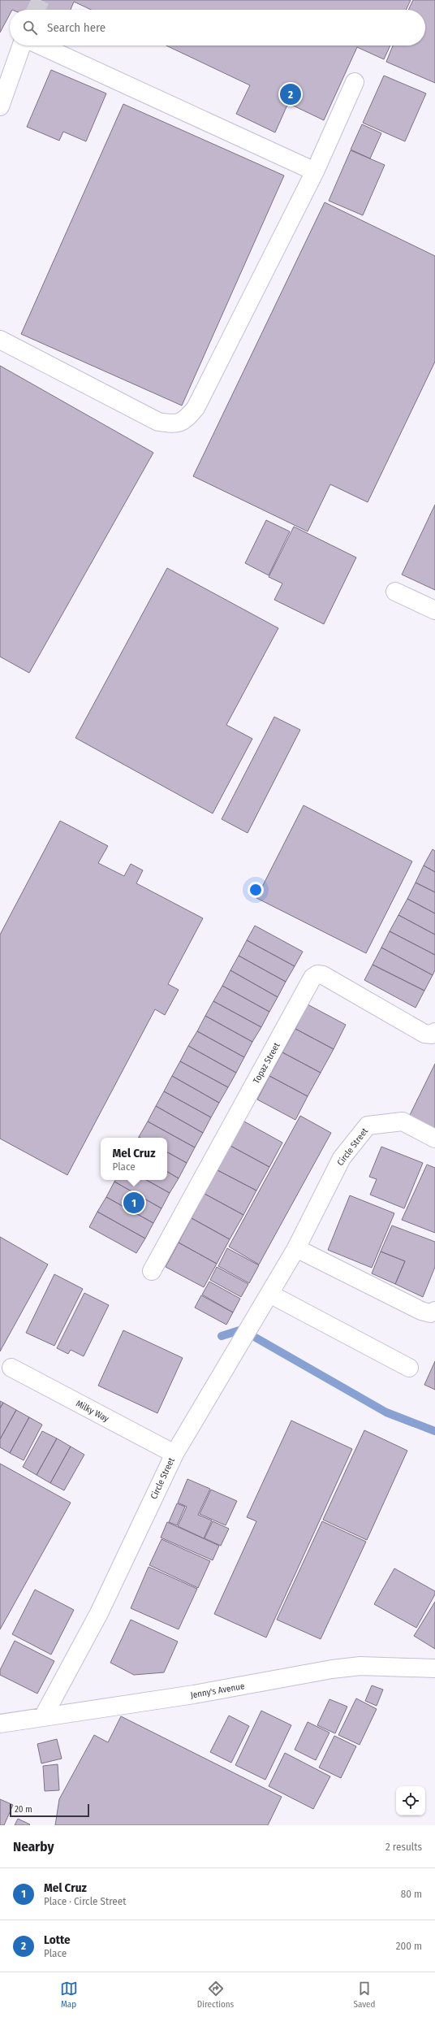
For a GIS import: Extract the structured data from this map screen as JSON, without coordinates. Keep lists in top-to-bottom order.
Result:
{
  "streets": {
    "street": [
      "Topaz Street",
      "Circle Street",
      "Milky Way",
      "Jenny's Avenue"
    ]
  },
  "crossings": [
    ["Circle Street", "Milky Way"],
    ["Circle Street", "Jenny's Avenue"]
  ],
  "scale_bar": "20 m",
  "page": {
    "search": "Search here",
    "pins": ["2", "1"],
    "popup": ["Mel Cruz", "Place"],
    "scale": "20 m",
    "heading": ["Nearby", "2 results"],
    "list": [
      {
        "mark": "1",
        "name": "Mel Cruz",
        "note": "Place · Circle Street",
        "value": "80 m"
      },
      {
        "mark": "2",
        "name": "Lotte",
        "note": "Place",
        "value": "200 m"
      }
    ],
    "nav": ["Map", "Directions", "Saved"]
  }
}
